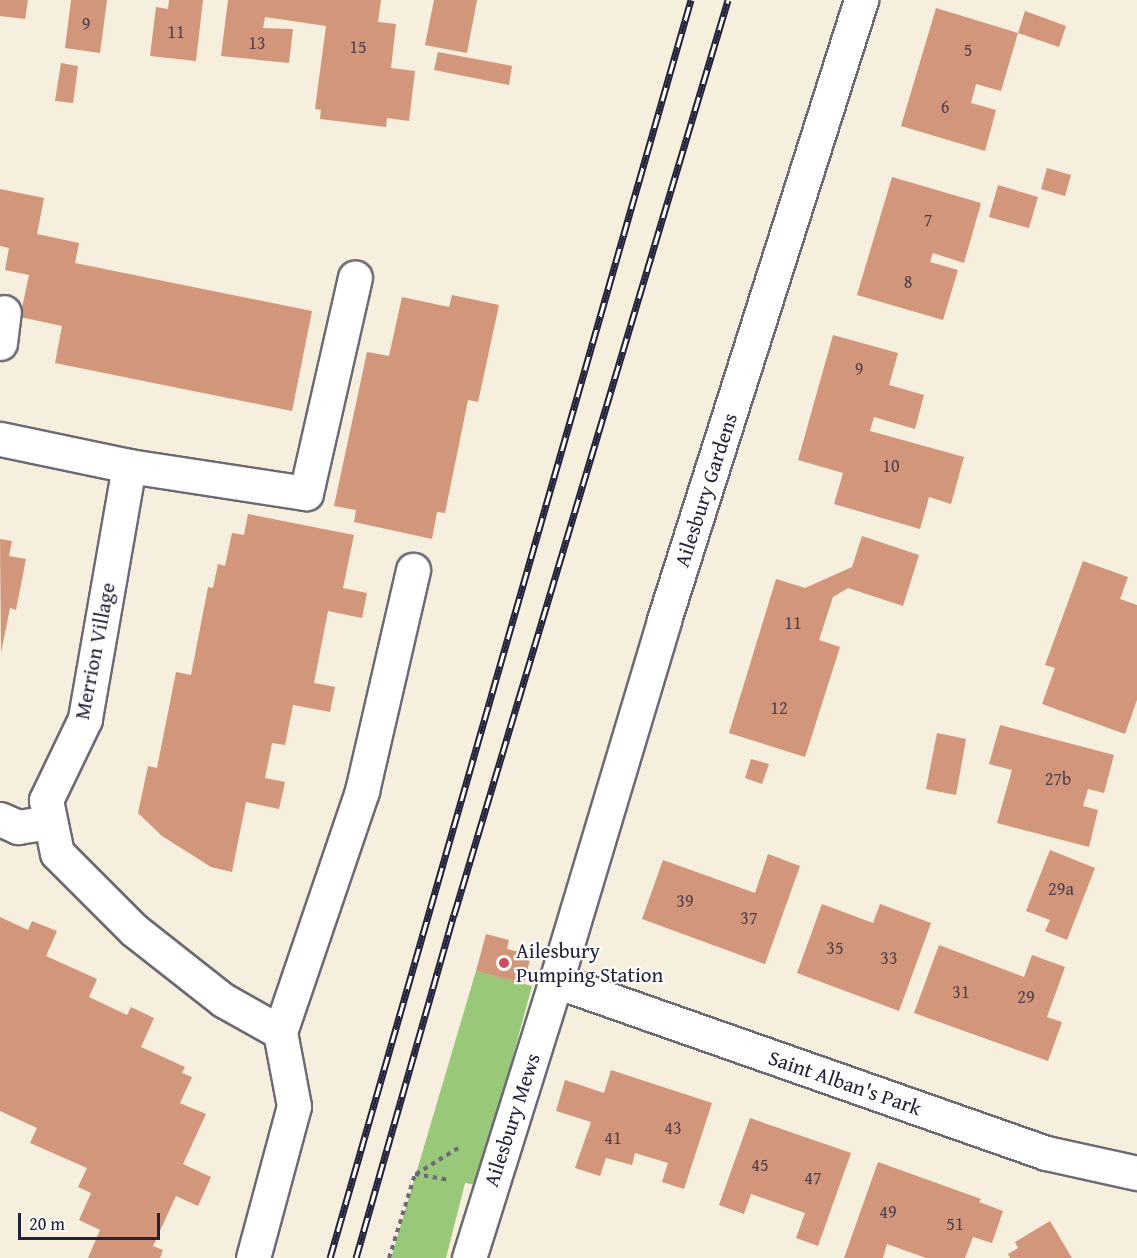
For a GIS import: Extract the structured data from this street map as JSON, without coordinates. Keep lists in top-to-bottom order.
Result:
{
  "streets": {
    "street": [
      "Ailesbury Gardens",
      "Merrion Village",
      "Saint Alban's Park",
      "Ailesbury Mews"
    ]
  },
  "crossings": [
    ["Ailesbury Gardens", "Saint Alban's Park"],
    ["Ailesbury Gardens", "Ailesbury Mews"],
    ["Saint Alban's Park", "Ailesbury Mews"]
  ],
  "places": ["Ailesbury Pumping Station"],
  "house_numbers": [
    "9",
    "11",
    "13",
    "15",
    "5",
    "6",
    "7",
    "8",
    "9",
    "10",
    "11",
    "12",
    "27b",
    "29a",
    "39",
    "37",
    "35",
    "33",
    "31",
    "29",
    "43",
    "41",
    "45",
    "47",
    "49",
    "51"
  ],
  "scale_bar": "20 m"
}
